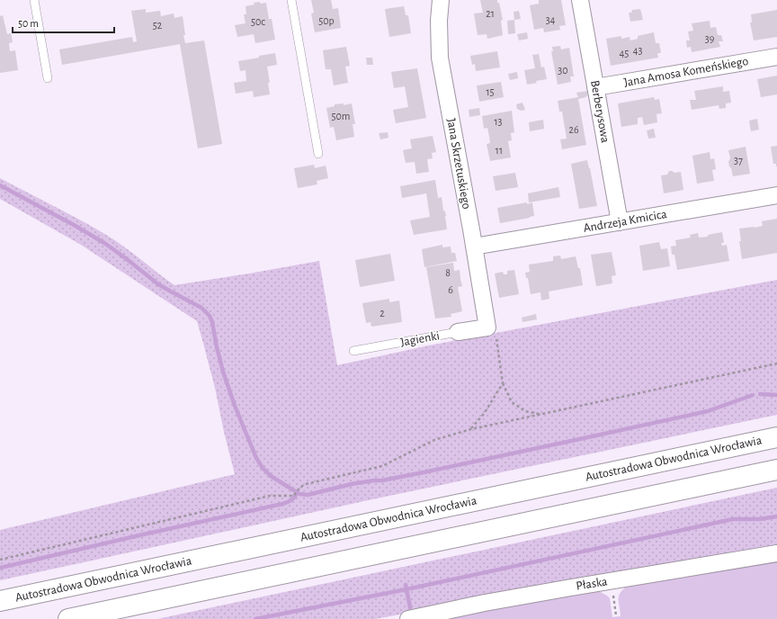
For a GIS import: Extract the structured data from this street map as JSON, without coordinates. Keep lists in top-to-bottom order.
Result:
{
  "streets": {
    "highway": ["Autostradowa Obwodnica Wrocławia"],
    "street": [
      "Jana Amosa Komeńskiego",
      "Berberysowa",
      "Jana Skrzetuskiego",
      "Andrzeja Kmicica",
      "Jagienki",
      "Płaska"
    ]
  },
  "crossings": [
    ["Jana Amosa Komeńskiego", "Berberysowa"],
    ["Berberysowa", "Andrzeja Kmicica"],
    ["Jana Skrzetuskiego", "Andrzeja Kmicica"],
    ["Jana Skrzetuskiego", "Jagienki"]
  ],
  "house_numbers": [
    "21",
    "34",
    "50p",
    "50c",
    "52",
    "39",
    "43",
    "45",
    "30",
    "15",
    "50m",
    "13",
    "26",
    "11",
    "37",
    "8",
    "6",
    "2"
  ],
  "scale_bar": "50 m"
}
